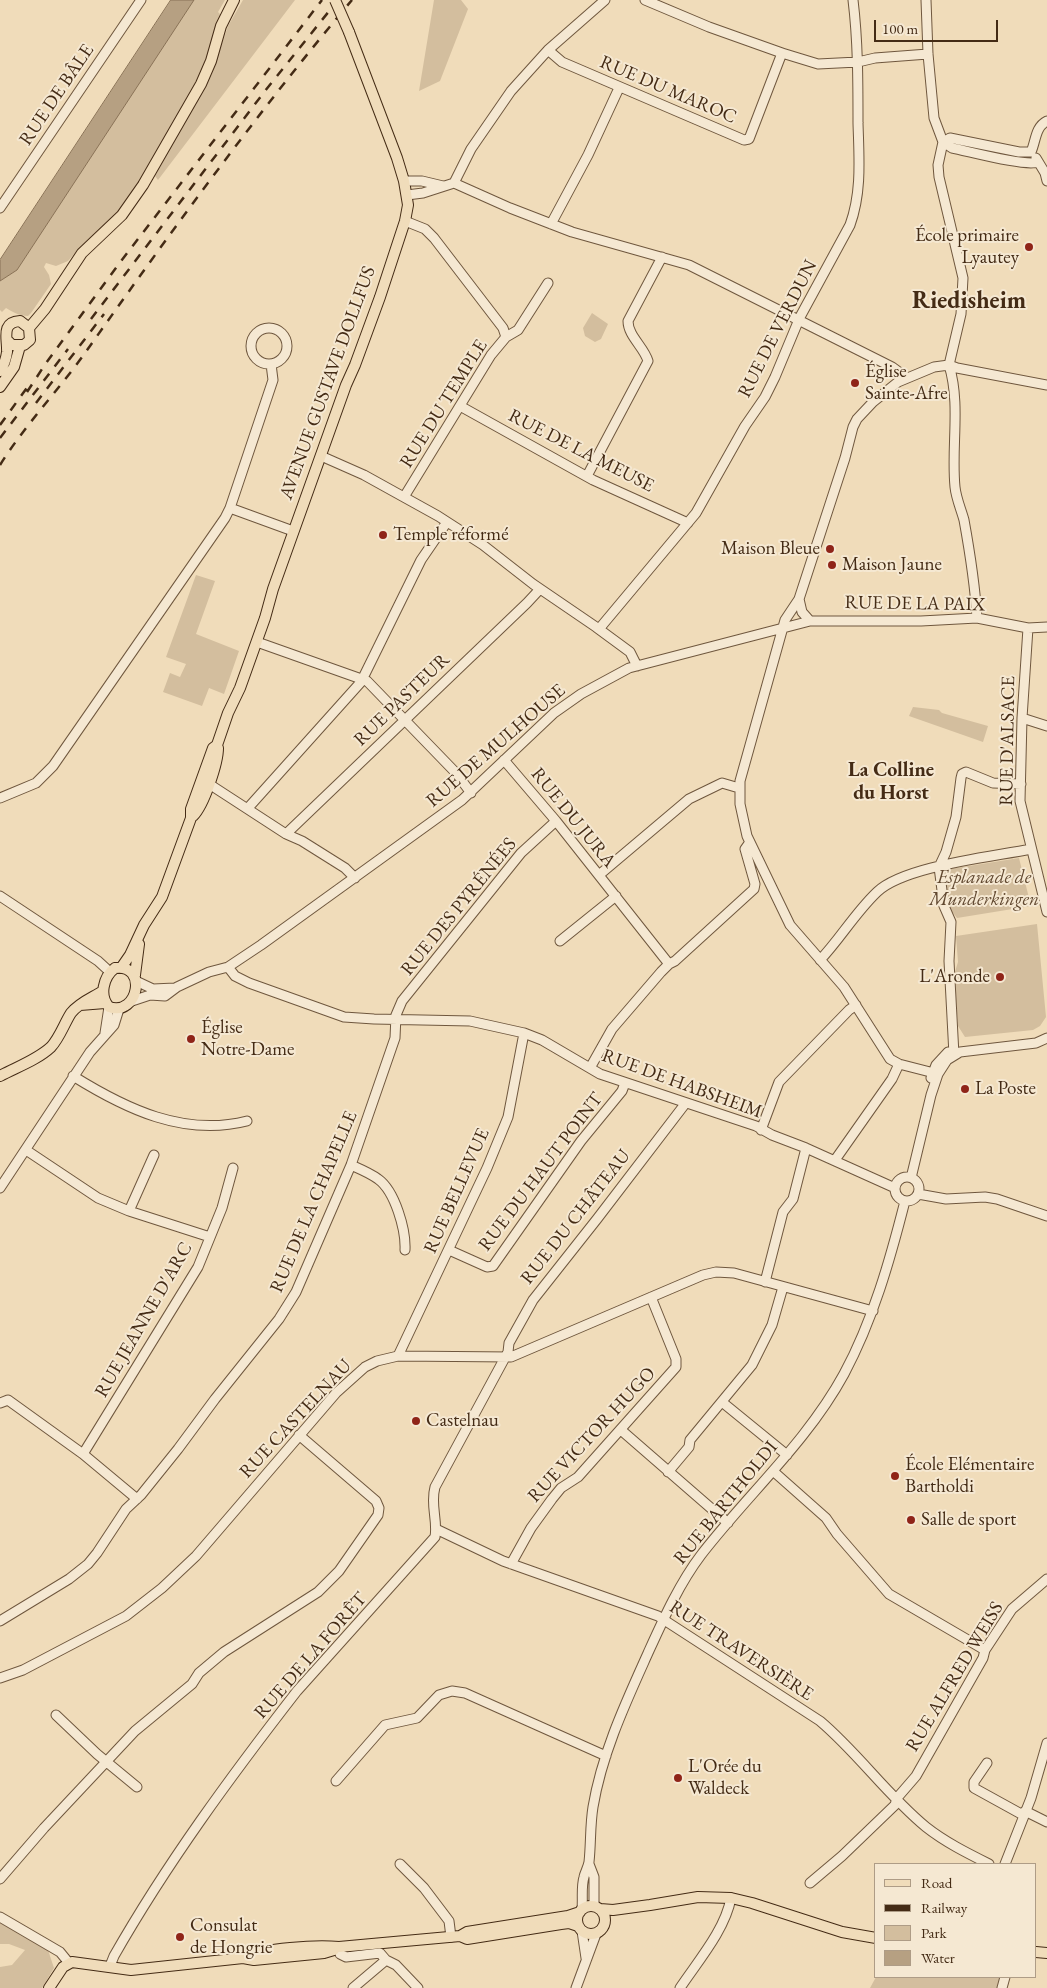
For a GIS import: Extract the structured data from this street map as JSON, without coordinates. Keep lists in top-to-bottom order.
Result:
{
  "streets": {
    "main road": ["AVENUE GUSTAVE DOLLFUS"],
    "street": [
      "RUE DU MAROC",
      "RUE DE BÂLE",
      "RUE DE VERDUN",
      "RUE DU TEMPLE",
      "RUE DE LA MEUSE",
      "RUE DE LA PAIX",
      "RUE PASTEUR",
      "RUE D'ALSACE",
      "RUE DE MULHOUSE",
      "RUE DU JURA",
      "RUE DES PYRÉNÉES",
      "RUE DE HABSHEIM",
      "RUE DU HAUT POINT",
      "RUE BELLEVUE",
      "RUE DE LA CHAPELLE",
      "RUE DU CHÂTEAU",
      "RUE JEANNE D'ARC",
      "RUE CASTELNAU",
      "RUE VICTOR HUGO",
      "RUE BARTHOLDI",
      "RUE TRAVERSIÈRE",
      "RUE DE LA FORÊT",
      "RUE ALFRED WEISS"
    ]
  },
  "crossings": [
    ["RUE DE VERDUN", "RUE DE LA MEUSE"],
    ["AVENUE GUSTAVE DOLLFUS", "RUE DE MULHOUSE"],
    ["RUE DU TEMPLE", "RUE DE LA MEUSE"],
    ["RUE DE LA PAIX", "RUE D'ALSACE"],
    ["RUE DE LA PAIX", "RUE DE MULHOUSE"],
    ["RUE DE MULHOUSE", "RUE DU JURA"],
    ["RUE DE MULHOUSE", "RUE DE HABSHEIM"],
    ["RUE DU JURA", "RUE DES PYRÉNÉES"],
    ["RUE DES PYRÉNÉES", "RUE DE HABSHEIM"],
    ["RUE DES PYRÉNÉES", "RUE DE LA CHAPELLE"],
    ["RUE DE HABSHEIM", "RUE DU HAUT POINT"],
    ["RUE DE HABSHEIM", "RUE BELLEVUE"],
    ["RUE DE HABSHEIM", "RUE DE LA CHAPELLE"],
    ["RUE DE HABSHEIM", "RUE DU CHÂTEAU"],
    ["RUE DE HABSHEIM", "RUE BARTHOLDI"],
    ["RUE DU HAUT POINT", "RUE BELLEVUE"],
    ["RUE BELLEVUE", "RUE CASTELNAU"],
    ["RUE DU CHÂTEAU", "RUE CASTELNAU"],
    ["RUE CASTELNAU", "RUE VICTOR HUGO"],
    ["RUE CASTELNAU", "RUE BARTHOLDI"],
    ["RUE VICTOR HUGO", "RUE TRAVERSIÈRE"],
    ["RUE BARTHOLDI", "RUE TRAVERSIÈRE"],
    ["RUE TRAVERSIÈRE", "RUE DE LA FORÊT"],
    ["RUE TRAVERSIÈRE", "RUE ALFRED WEISS"]
  ],
  "districts": ["Riedisheim", "La Colline du Horst"],
  "parks": ["Esplanade de Munderkingen"],
  "places": [
    "École primaire Lyautey",
    "Église Sainte-Afre",
    "Temple réformé",
    "Maison Bleue",
    "Maison Jaune",
    "L'Aronde",
    "Église Notre-Dame",
    "La Poste",
    "Castelnau",
    "École Elémentaire Bartholdi",
    "Salle de sport",
    "L'Orée du Waldeck",
    "Consulat de Hongrie"
  ],
  "legend": [
    "Road",
    "Railway",
    "Park",
    "Water"
  ],
  "scale_bar": "100 m"
}
